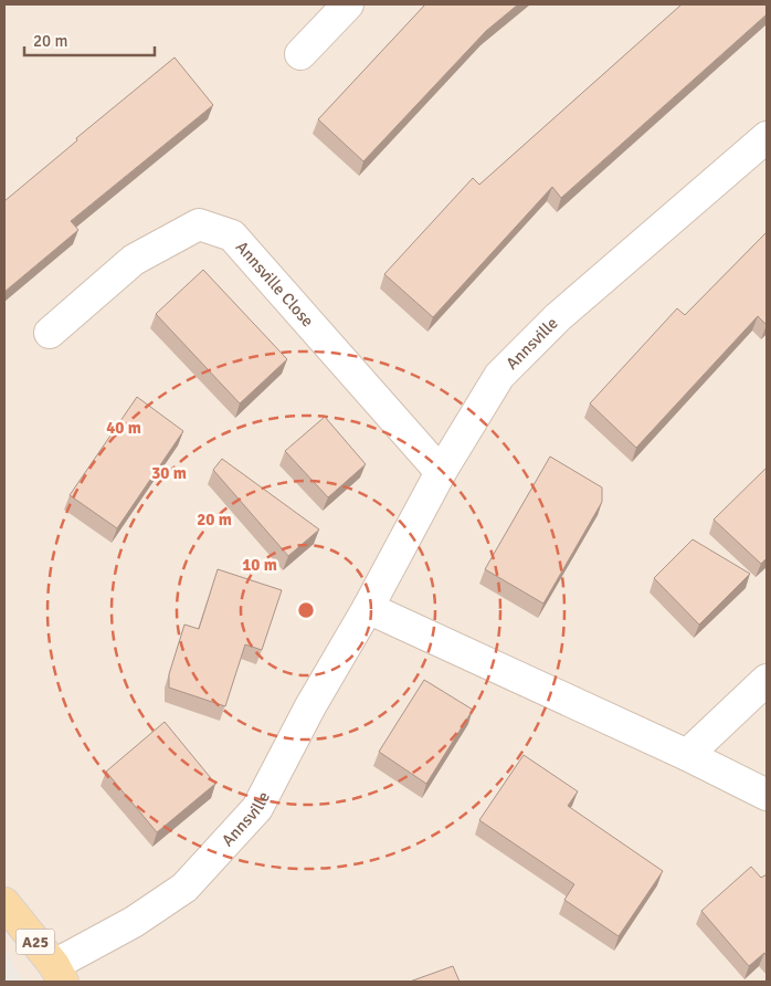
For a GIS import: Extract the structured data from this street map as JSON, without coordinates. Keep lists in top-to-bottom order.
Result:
{
  "streets": {
    "main road": ["A25"],
    "street": ["Annsville Close", "Annsville"]
  },
  "crossings": [
    ["Annsville Close", "Annsville"],
    ["Annsville", "A25"]
  ],
  "scale_bar": "20 m",
  "rings": [
    "40 m",
    "30 m",
    "20 m",
    "10 m"
  ]
}
